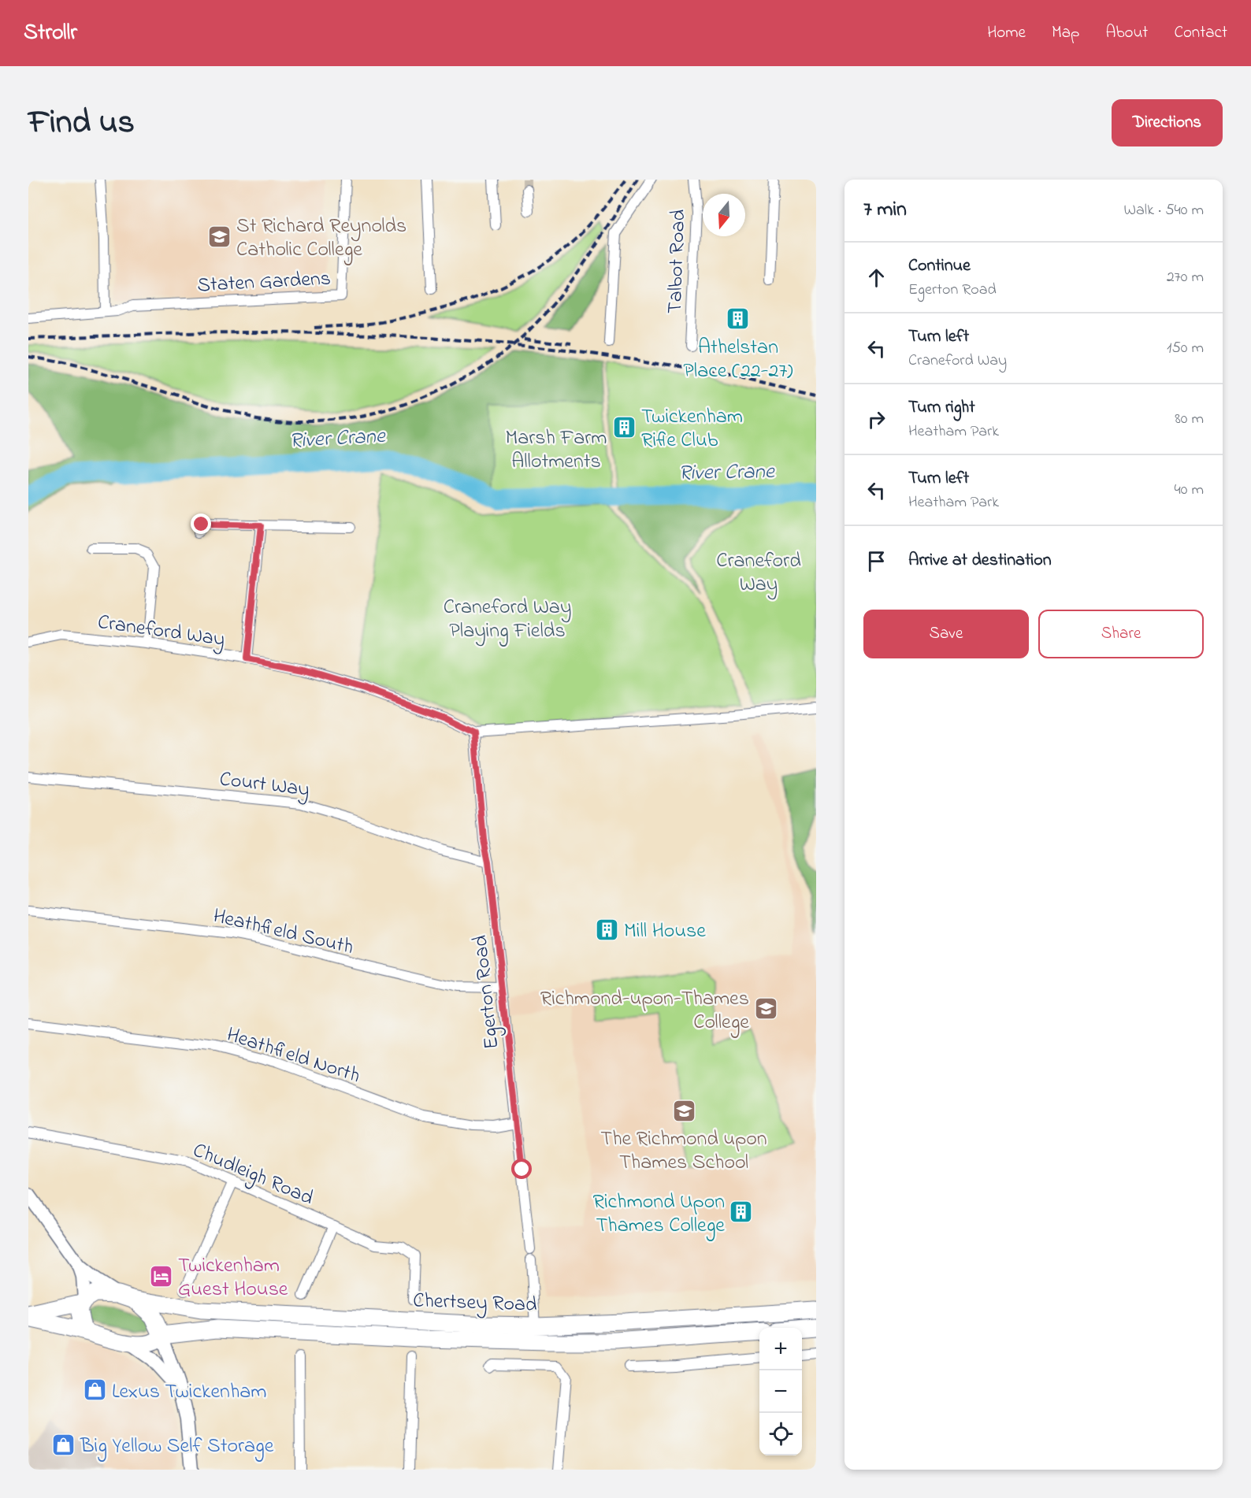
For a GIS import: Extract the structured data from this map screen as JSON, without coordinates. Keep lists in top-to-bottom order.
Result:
{
  "streets": {
    "highway": ["Chertsey Road"],
    "street": [
      "Talbot Road",
      "Staten Gardens",
      "Craneford Way",
      "Court Way",
      "Heathfield South",
      "Egerton Road",
      "Heathfield North",
      "Chudleigh Road"
    ]
  },
  "crossings": [
    ["Craneford Way", "Egerton Road"],
    ["Court Way", "Egerton Road"],
    ["Heathfield South", "Egerton Road"],
    ["Egerton Road", "Heathfield North"]
  ],
  "water": ["River Crane"],
  "parks": ["Marsh Farm Allotments", "Craneford Way", "Craneford Way Playing Fields"],
  "places": {
    "school or university": ["St Richard Reynolds Catholic College", "Richmond-upon-Thames College", "The Richmond upon Thames School"],
    "building": [
      "Athelstan Place (22-27)",
      "Twickenham Rifle Club",
      "Mill House",
      "Richmond Upon Thames College"
    ],
    "hotel": ["Twickenham Guest House"],
    "shop": ["Lexus Twickenham", "Big Yellow Self Storage"]
  },
  "north": "bottom",
  "page": {
    "header": "Strollr",
    "nav": [
      "Home",
      "Map",
      "About",
      "Contact"
    ],
    "title": "Find us",
    "buttons": [
      "Directions",
      ["Save", "Share"]
    ],
    "heading": ["7 min", "Walk · 540 m"],
    "list": [
      ["Continue", "Egerton Road", "270 m"],
      ["Turn left", "Craneford Way", "150 m"],
      ["Turn right", "Heatham Park", "80 m"],
      ["Turn left", "Heatham Park", "40 m"],
      "Arrive at destination"
    ],
    "map_buttons": ["+", "−"]
  }
}
